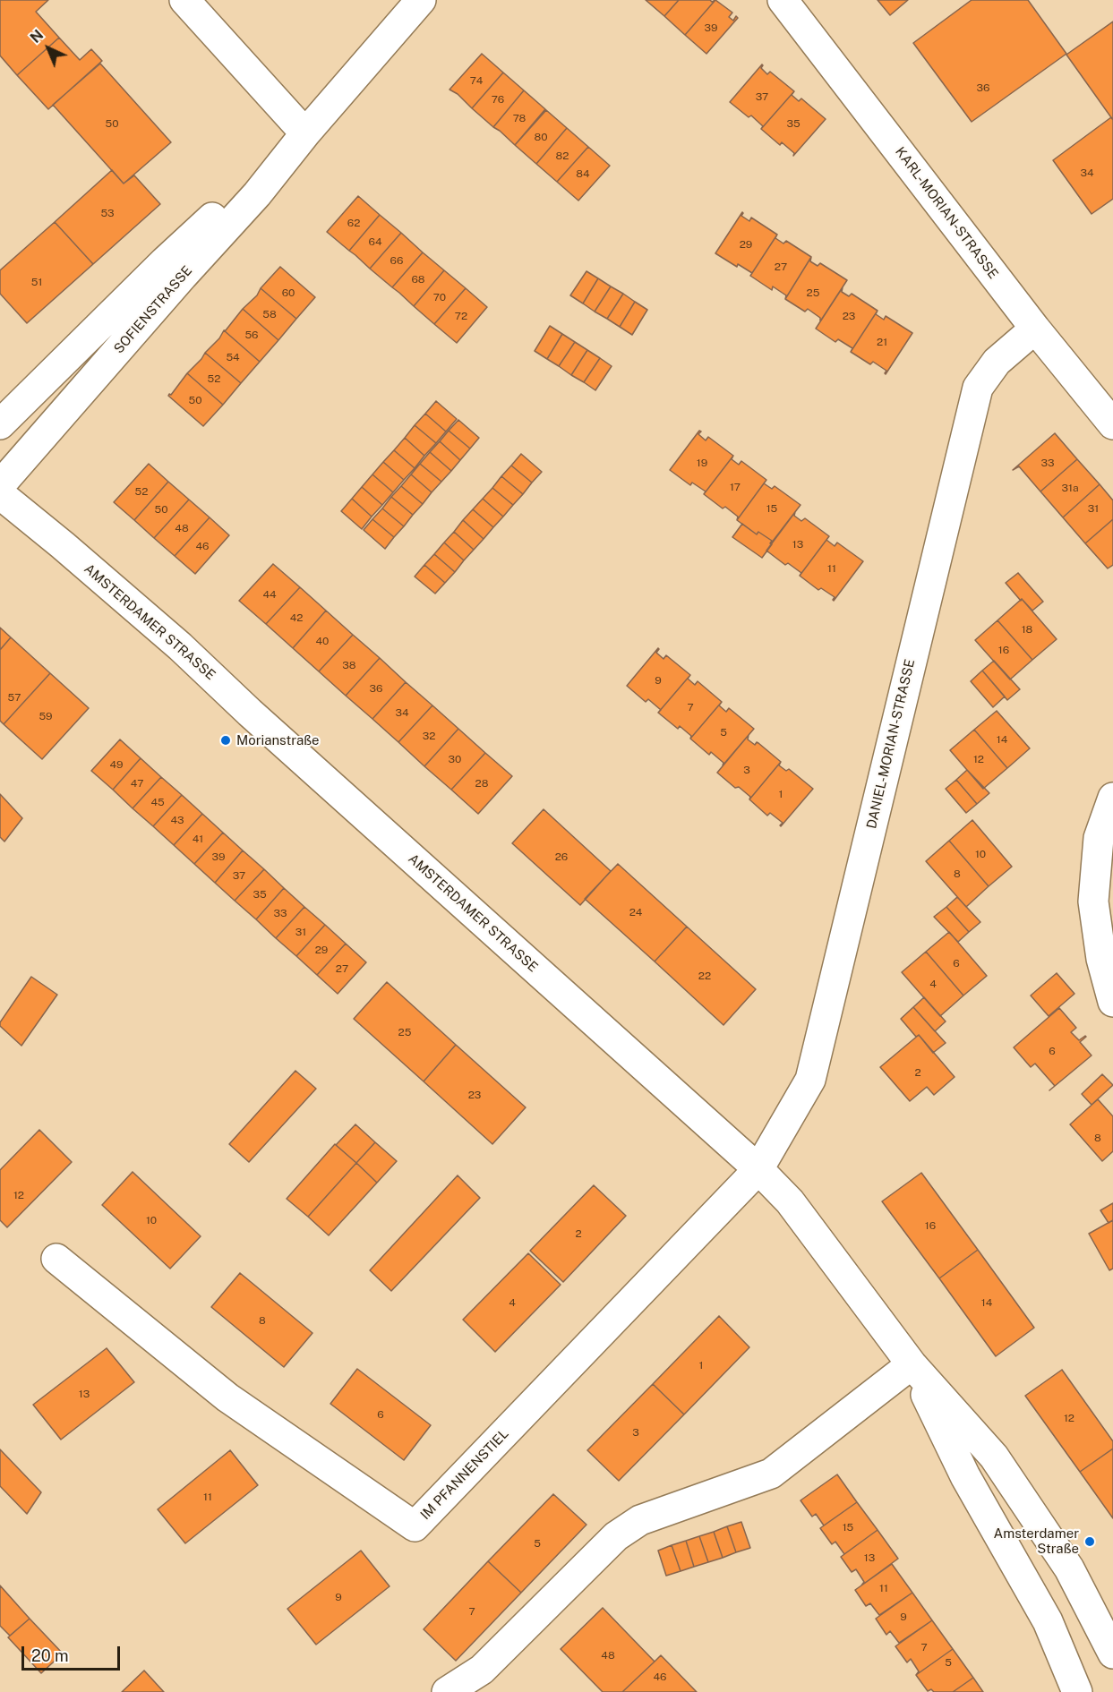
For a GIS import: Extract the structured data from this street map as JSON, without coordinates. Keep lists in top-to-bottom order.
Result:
{
  "streets": {
    "street": [
      "KARL-MORIAN-STRASSE",
      "SOFIENSTRASSE",
      "AMSTERDAMER STRASSE",
      "DANIEL-MORIAN-STRASSE",
      "IM PFANNENSTIEL"
    ]
  },
  "crossings": [
    ["KARL-MORIAN-STRASSE", "DANIEL-MORIAN-STRASSE"],
    ["AMSTERDAMER STRASSE", "DANIEL-MORIAN-STRASSE"],
    ["AMSTERDAMER STRASSE", "IM PFANNENSTIEL"],
    ["DANIEL-MORIAN-STRASSE", "IM PFANNENSTIEL"]
  ],
  "places": ["Morianstraße", "Amsterdamer Straße"],
  "house_numbers": [
    "39",
    "74",
    "36",
    "37",
    "76",
    "78",
    "50",
    "35",
    "80",
    "82",
    "34",
    "84",
    "53",
    "62",
    "64",
    "29",
    "66",
    "27",
    "68",
    "51",
    "60",
    "25",
    "70",
    "58",
    "72",
    "23",
    "56",
    "21",
    "54",
    "52",
    "50",
    "19",
    "33",
    "17",
    "31a",
    "52",
    "15",
    "31",
    "50",
    "48",
    "13",
    "46",
    "11",
    "44",
    "42",
    "18",
    "40",
    "16",
    "38",
    "9",
    "36",
    "57",
    "7",
    "34",
    "59",
    "5",
    "32",
    "14",
    "30",
    "12",
    "49",
    "3",
    "47",
    "28",
    "1",
    "45",
    "43",
    "41",
    "10",
    "39",
    "26",
    "8",
    "37",
    "35",
    "24",
    "33",
    "31",
    "29",
    "6",
    "27",
    "22",
    "4",
    "25",
    "6",
    "2",
    "23",
    "8",
    "12",
    "10",
    "16",
    "2",
    "4",
    "14",
    "8",
    "1",
    "13",
    "6",
    "12",
    "3",
    "11",
    "15",
    "5",
    "13",
    "11",
    "9",
    "7",
    "9",
    "7",
    "48",
    "5",
    "46"
  ],
  "scale_bar": "20 m",
  "north": "top left"
}
